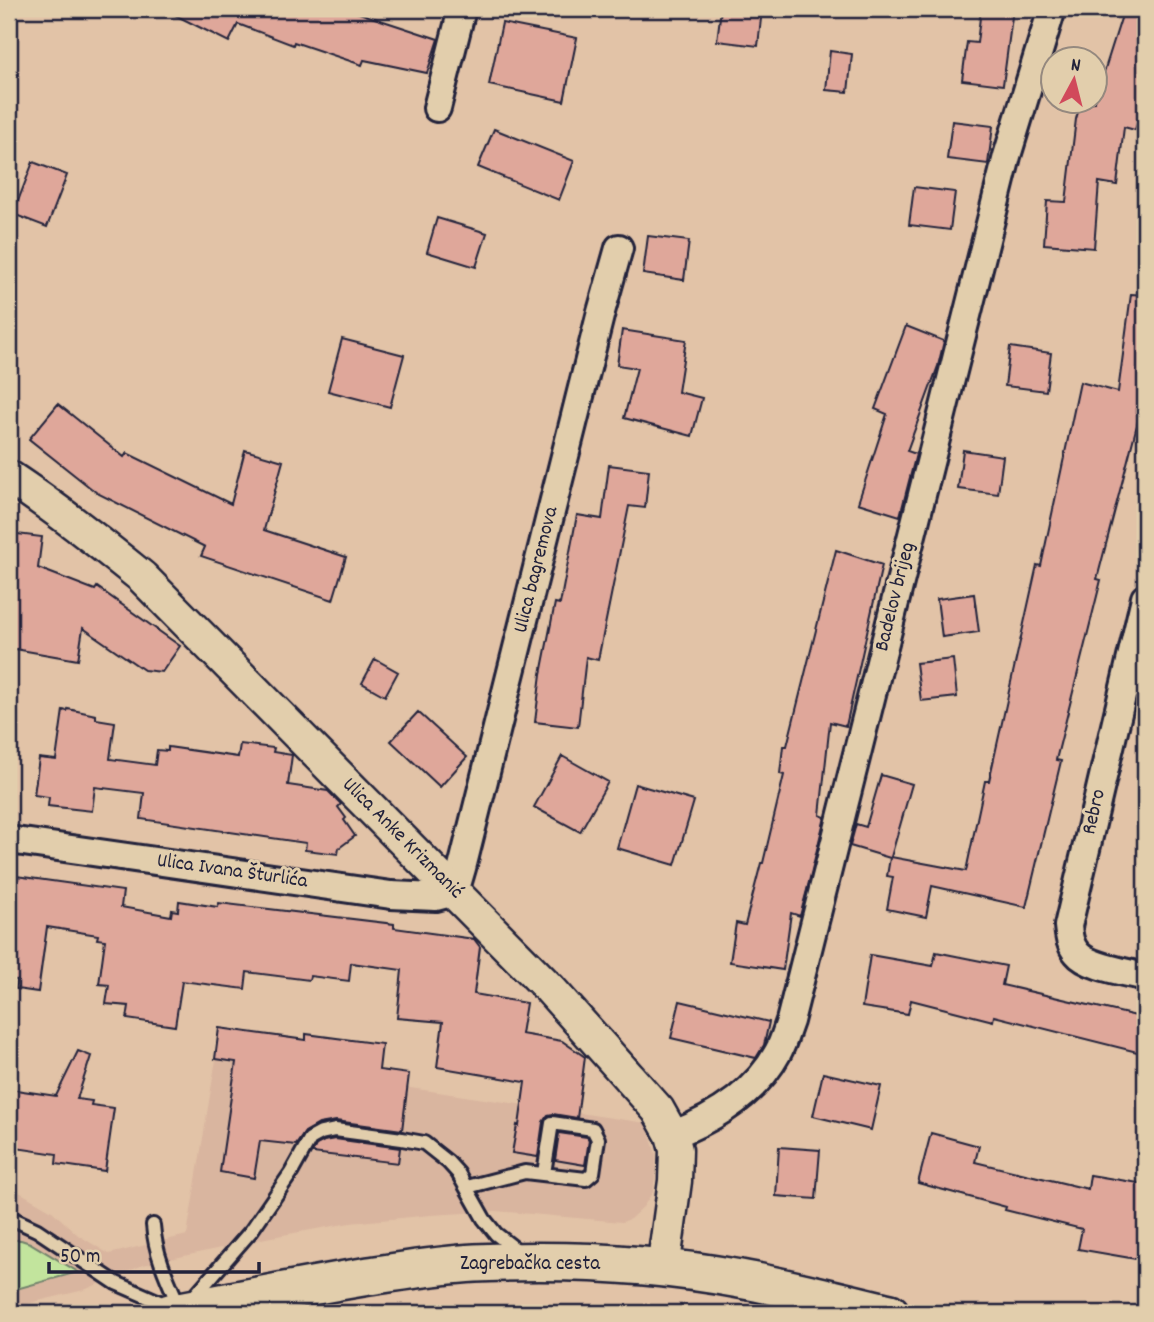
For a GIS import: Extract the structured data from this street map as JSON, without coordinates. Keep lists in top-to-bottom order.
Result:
{
  "streets": {
    "main road": ["Zagrebačka cesta"],
    "street": [
      "Ulica bagremova",
      "Badelov brijeg",
      "Rebro",
      "Ulica Anke Krizmanić",
      "Ulica Ivana Šturlića"
    ]
  },
  "crossings": [
    ["Ulica bagremova", "Ulica Anke Krizmanić"],
    ["Ulica bagremova", "Ulica Ivana Šturlića"],
    ["Badelov brijeg", "Ulica Anke Krizmanić"],
    ["Ulica Anke Krizmanić", "Ulica Ivana Šturlića"],
    ["Ulica Anke Krizmanić", "Zagrebačka cesta"]
  ],
  "scale_bar": "50 m",
  "north": "top"
}
